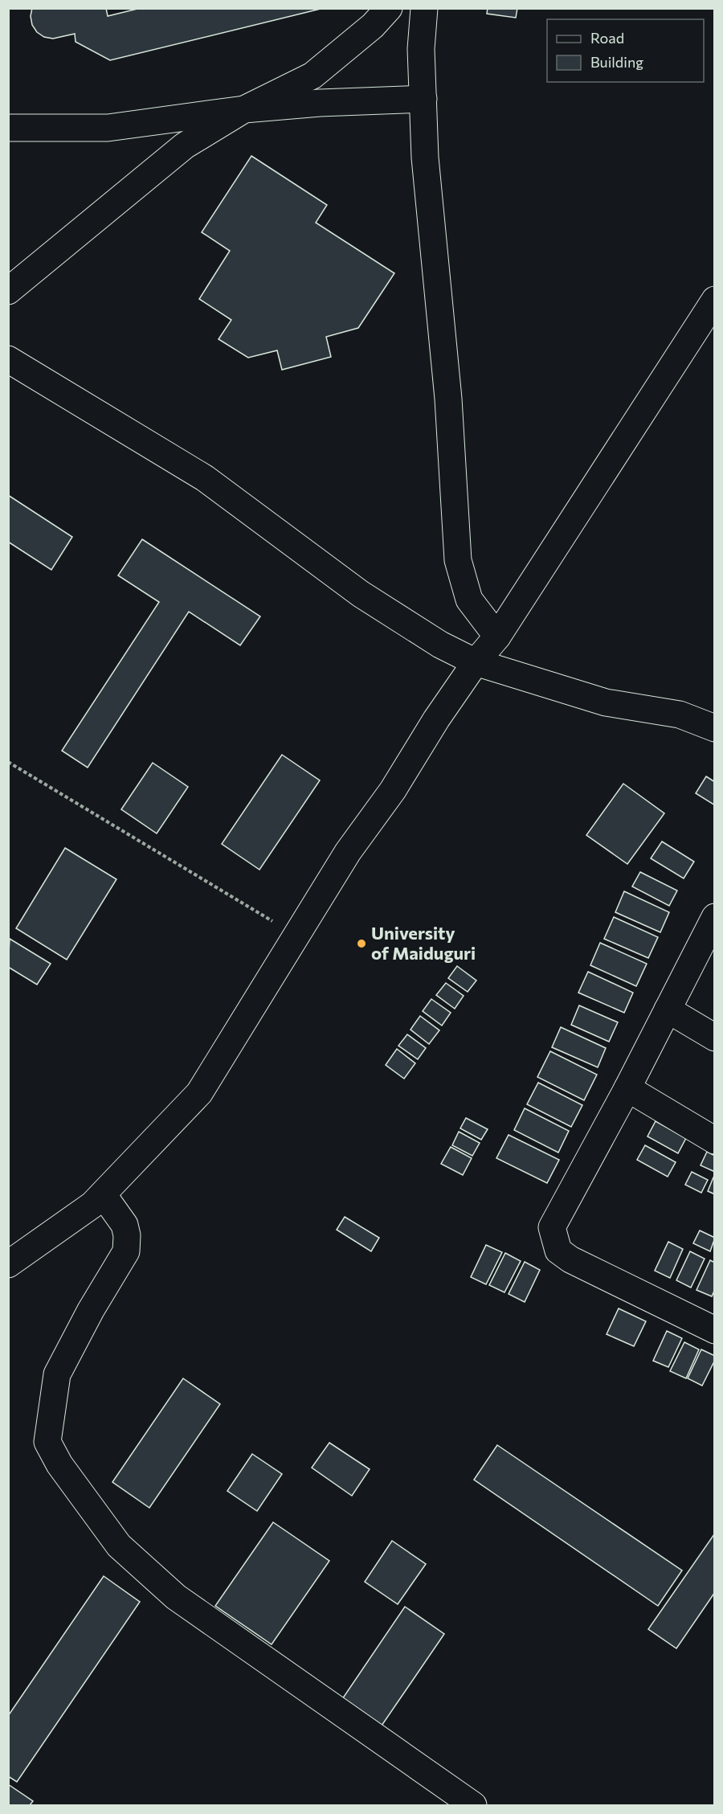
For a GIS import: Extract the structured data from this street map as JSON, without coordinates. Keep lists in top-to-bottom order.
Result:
{
  "places": ["University of Maiduguri"],
  "legend": ["Road", "Building"]
}
